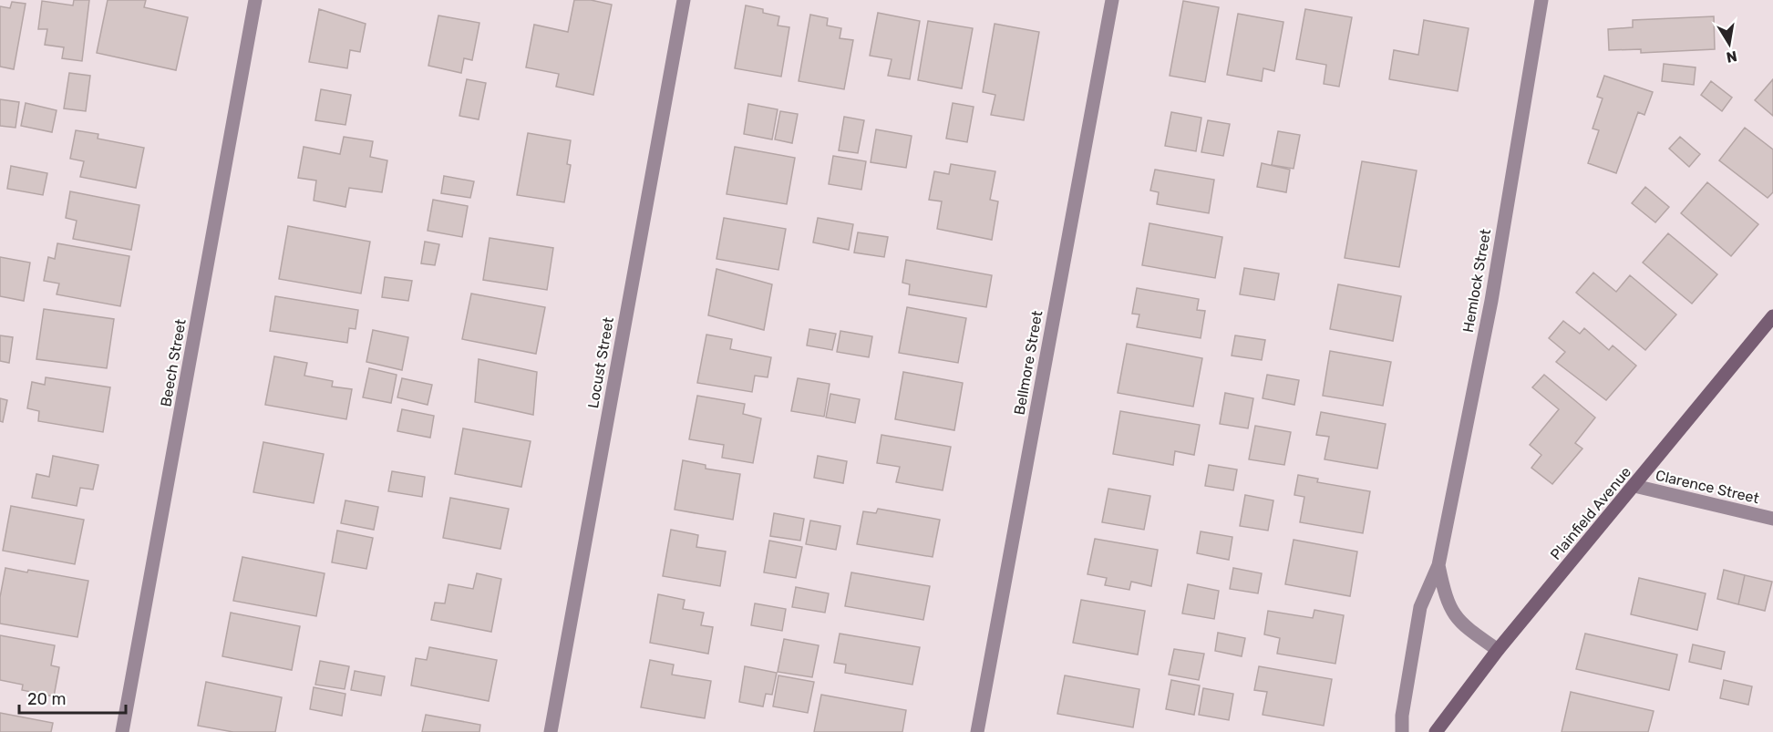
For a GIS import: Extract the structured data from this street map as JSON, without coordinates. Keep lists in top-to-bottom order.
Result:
{
  "streets": {
    "main road": ["Plainfield Avenue"],
    "street": [
      "Hemlock Street",
      "Beech Street",
      "Locust Street",
      "Bellmore Street",
      "Clarence Street"
    ]
  },
  "crossings": [
    ["Hemlock Street", "Plainfield Avenue"],
    ["Clarence Street", "Plainfield Avenue"]
  ],
  "scale_bar": "20 m",
  "north": "bottom"
}
